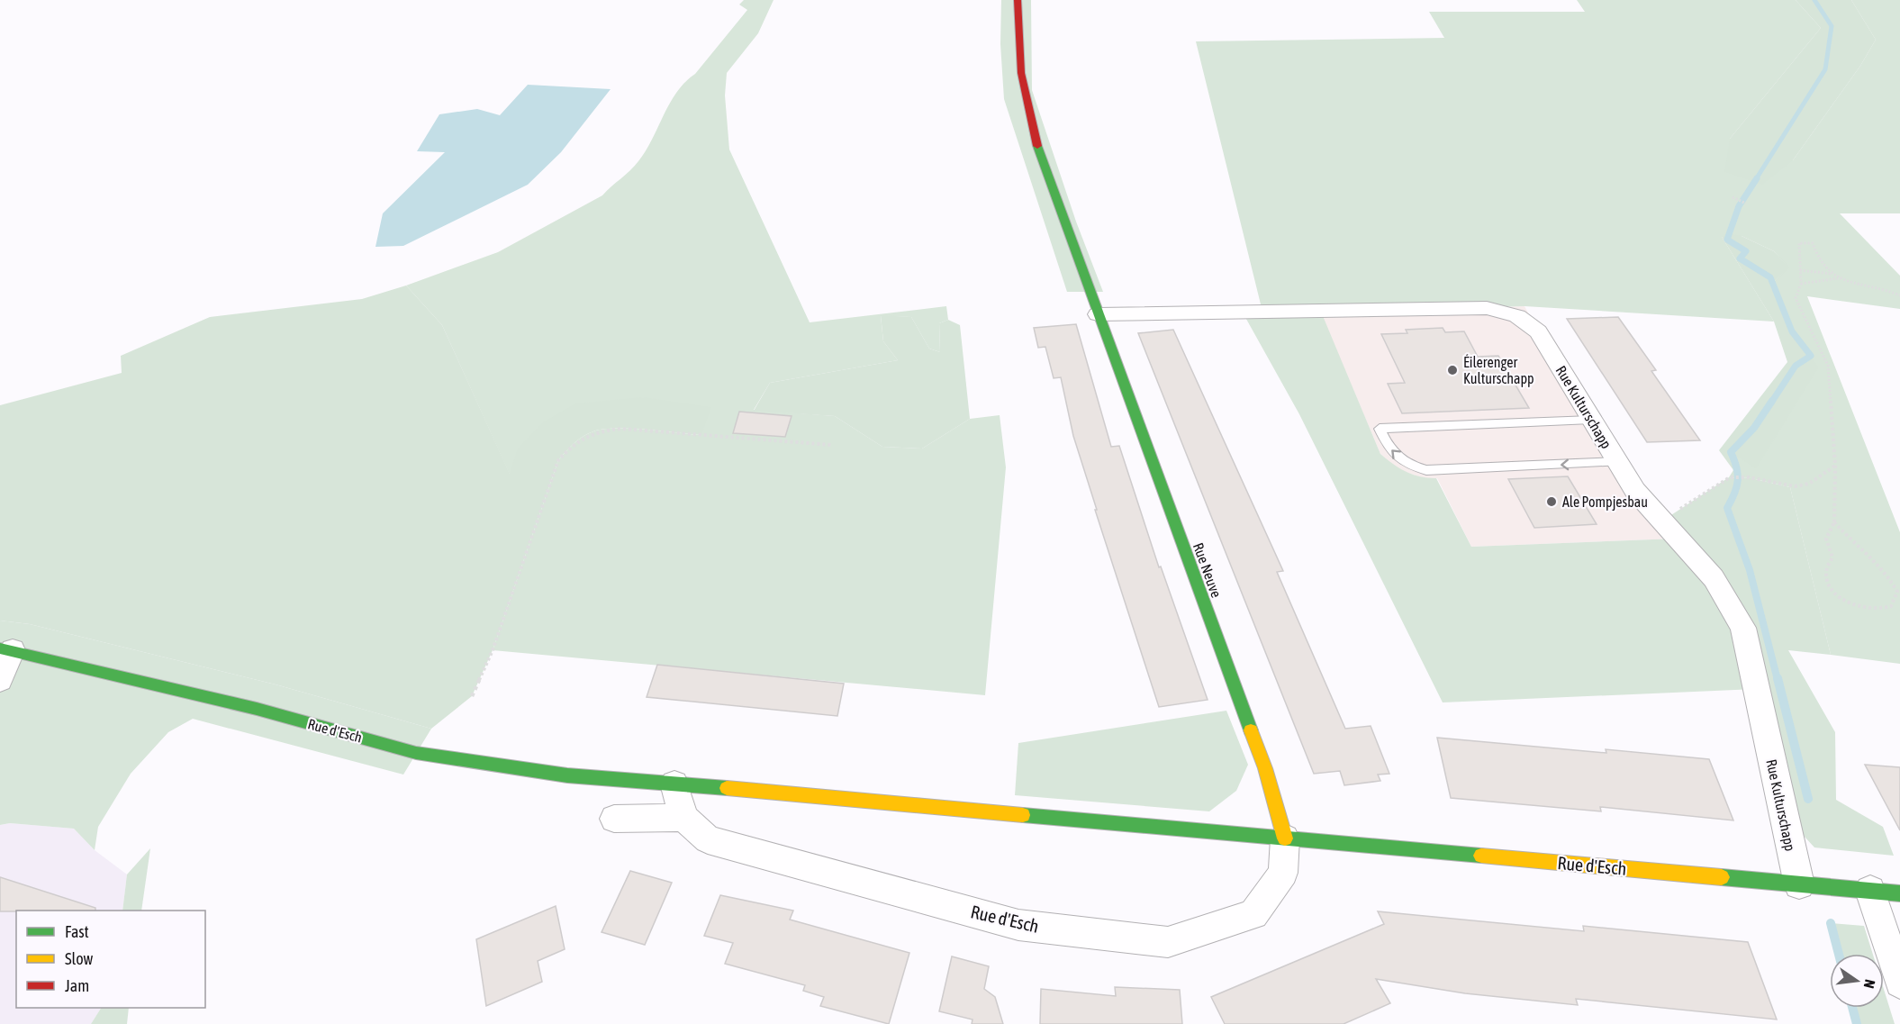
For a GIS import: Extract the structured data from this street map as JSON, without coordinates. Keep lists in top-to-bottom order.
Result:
{
  "streets": {
    "main road": ["Rue Neuve", "Rue d'Esch"],
    "street": ["Rue Kulturschapp"]
  },
  "crossings": [
    ["Rue Kulturschapp", "Rue Neuve"],
    ["Rue Kulturschapp", "Rue d'Esch"],
    ["Rue Neuve", "Rue d'Esch"]
  ],
  "places": ["Éilerenger Kulturschapp", "Ale Pompjesbau"],
  "legend": ["Fast", "Slow", "Jam"],
  "north": "right"
}
